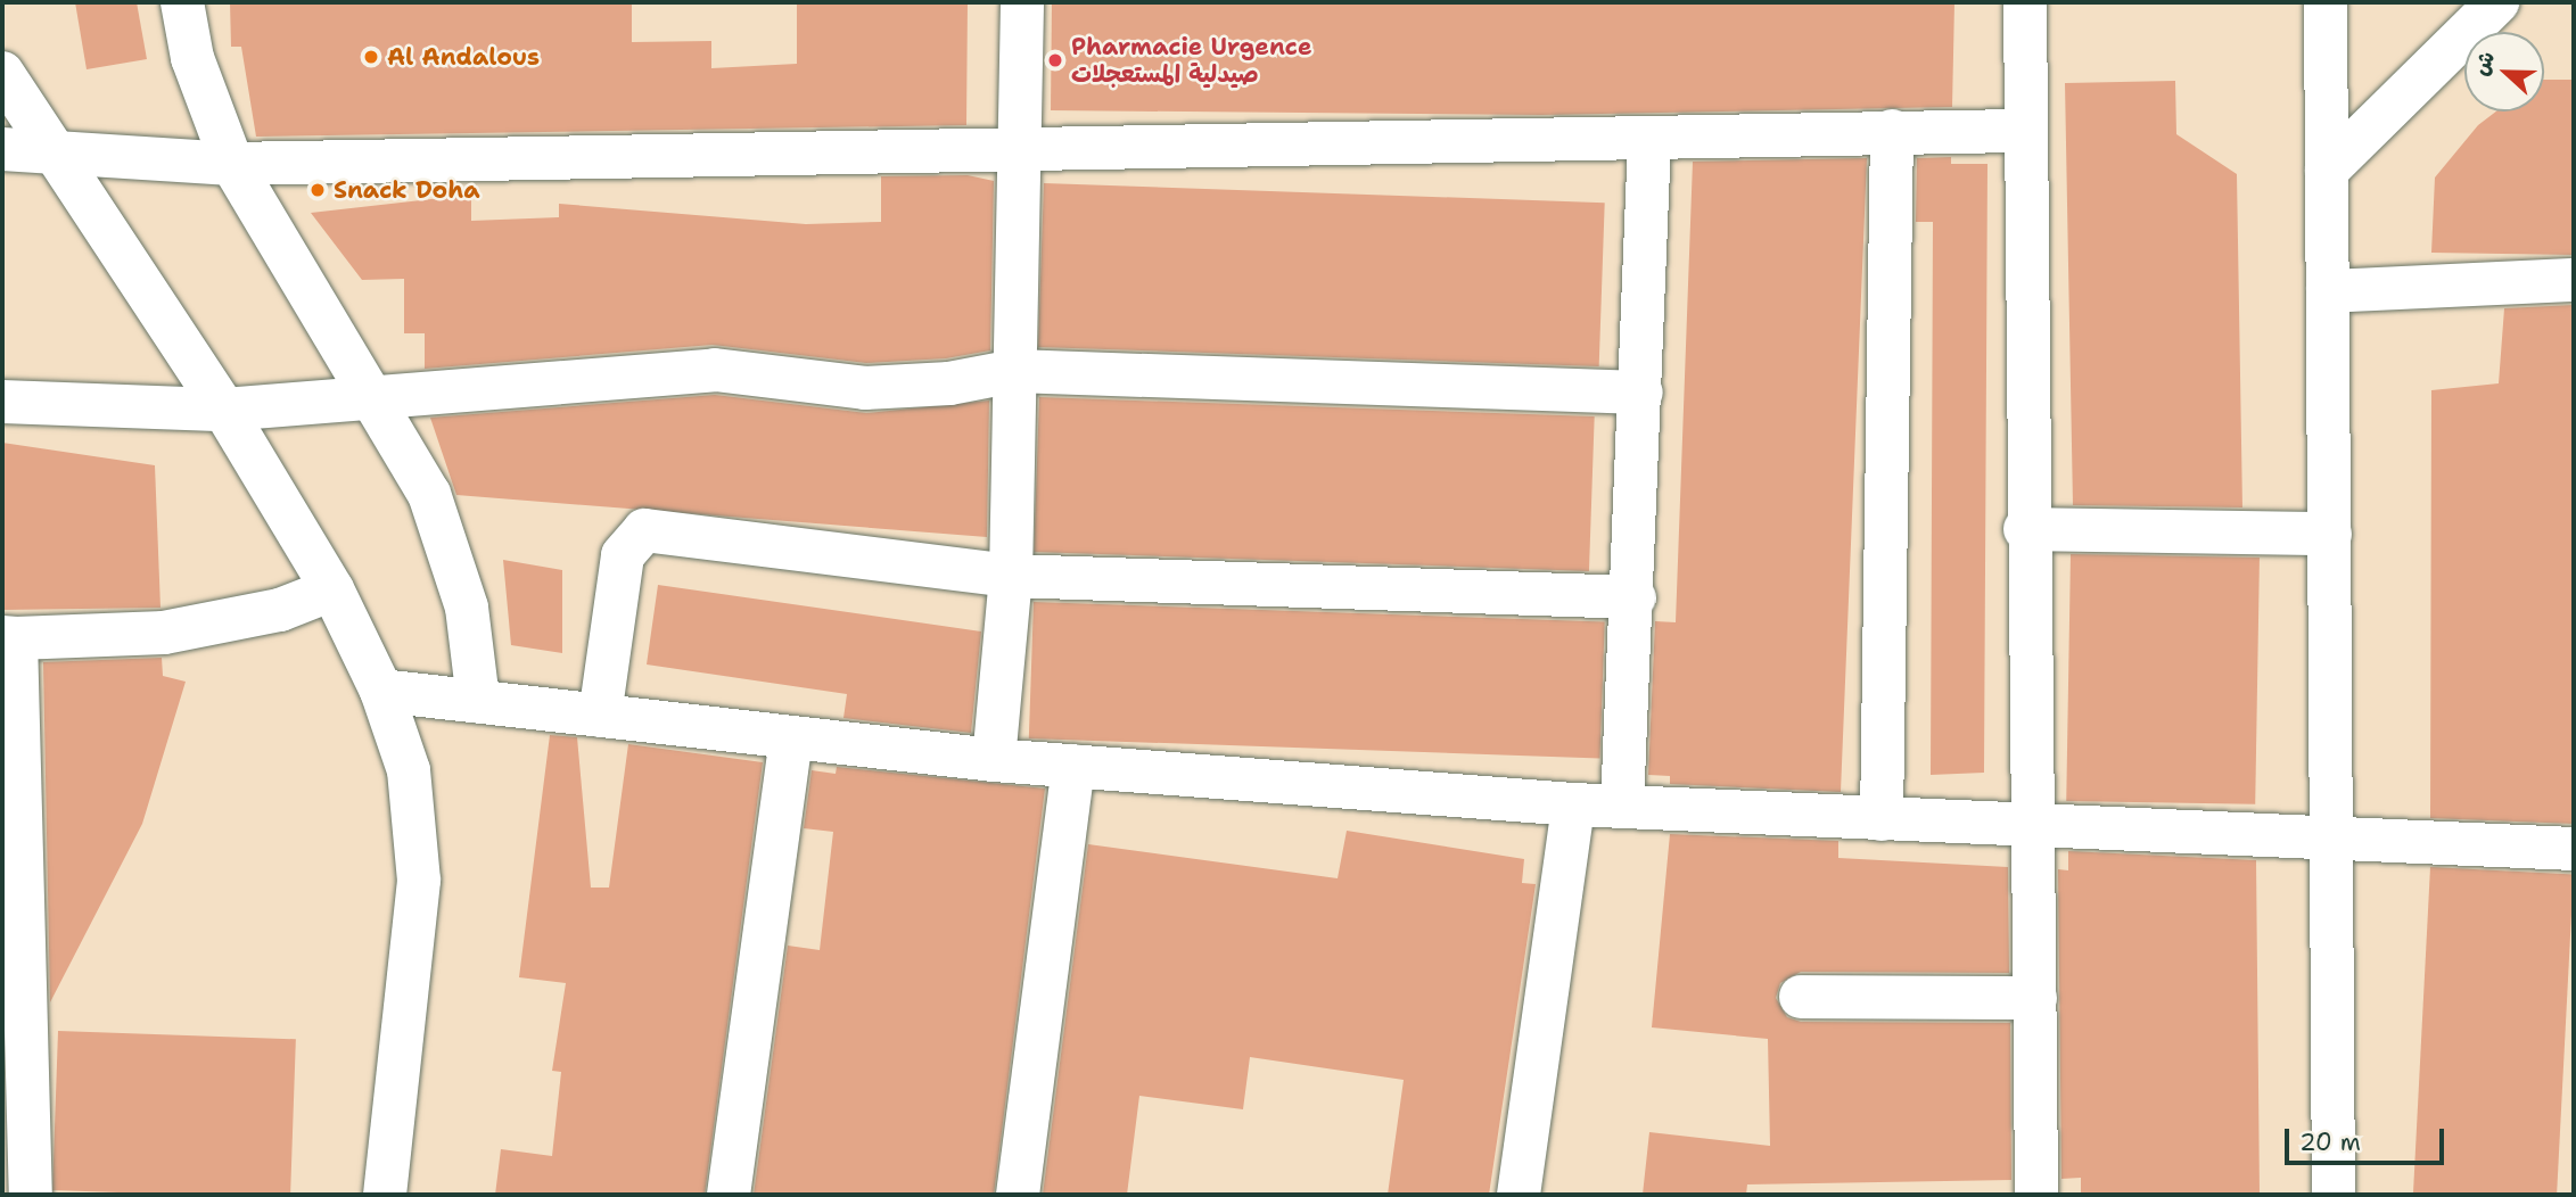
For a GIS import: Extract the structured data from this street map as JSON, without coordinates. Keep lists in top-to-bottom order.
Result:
{
  "places": ["Al Andalous", "Pharmacie Urgence صيدلية المستعجلات", "Snack Doha"],
  "scale_bar": "20 m",
  "north": "left"
}
